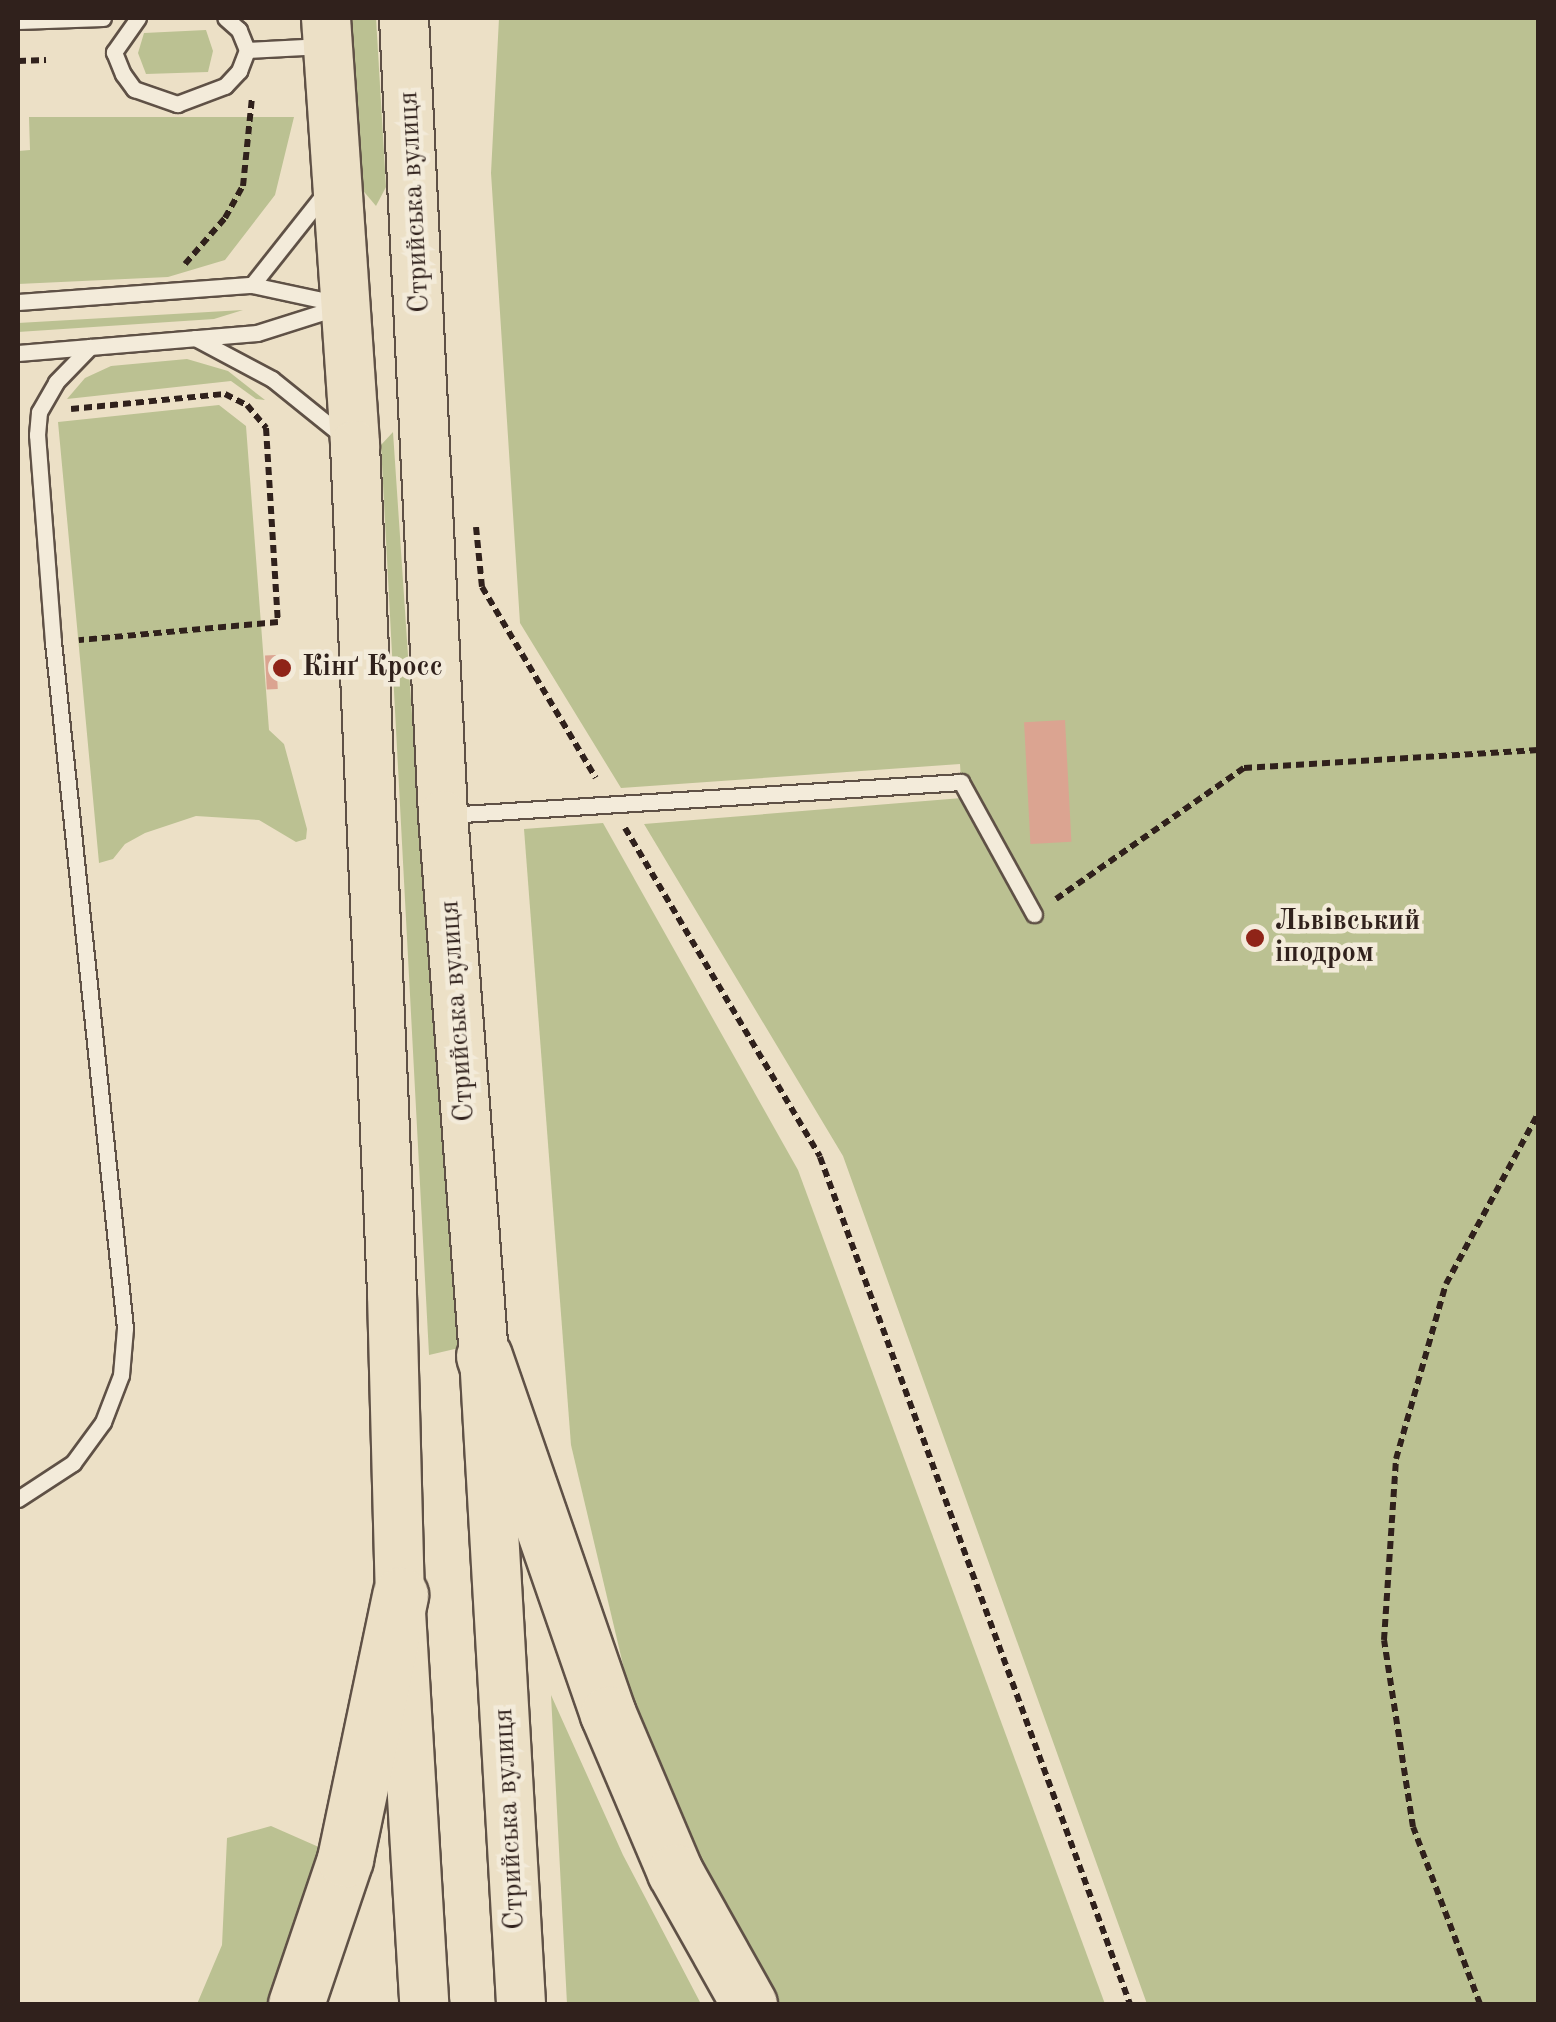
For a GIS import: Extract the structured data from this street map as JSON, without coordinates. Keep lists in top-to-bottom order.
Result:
{
  "streets": {
    "main road": ["Стрийська вулиця"]
  },
  "places": ["Кінґ Кросс", "Львівський іподром"]
}
